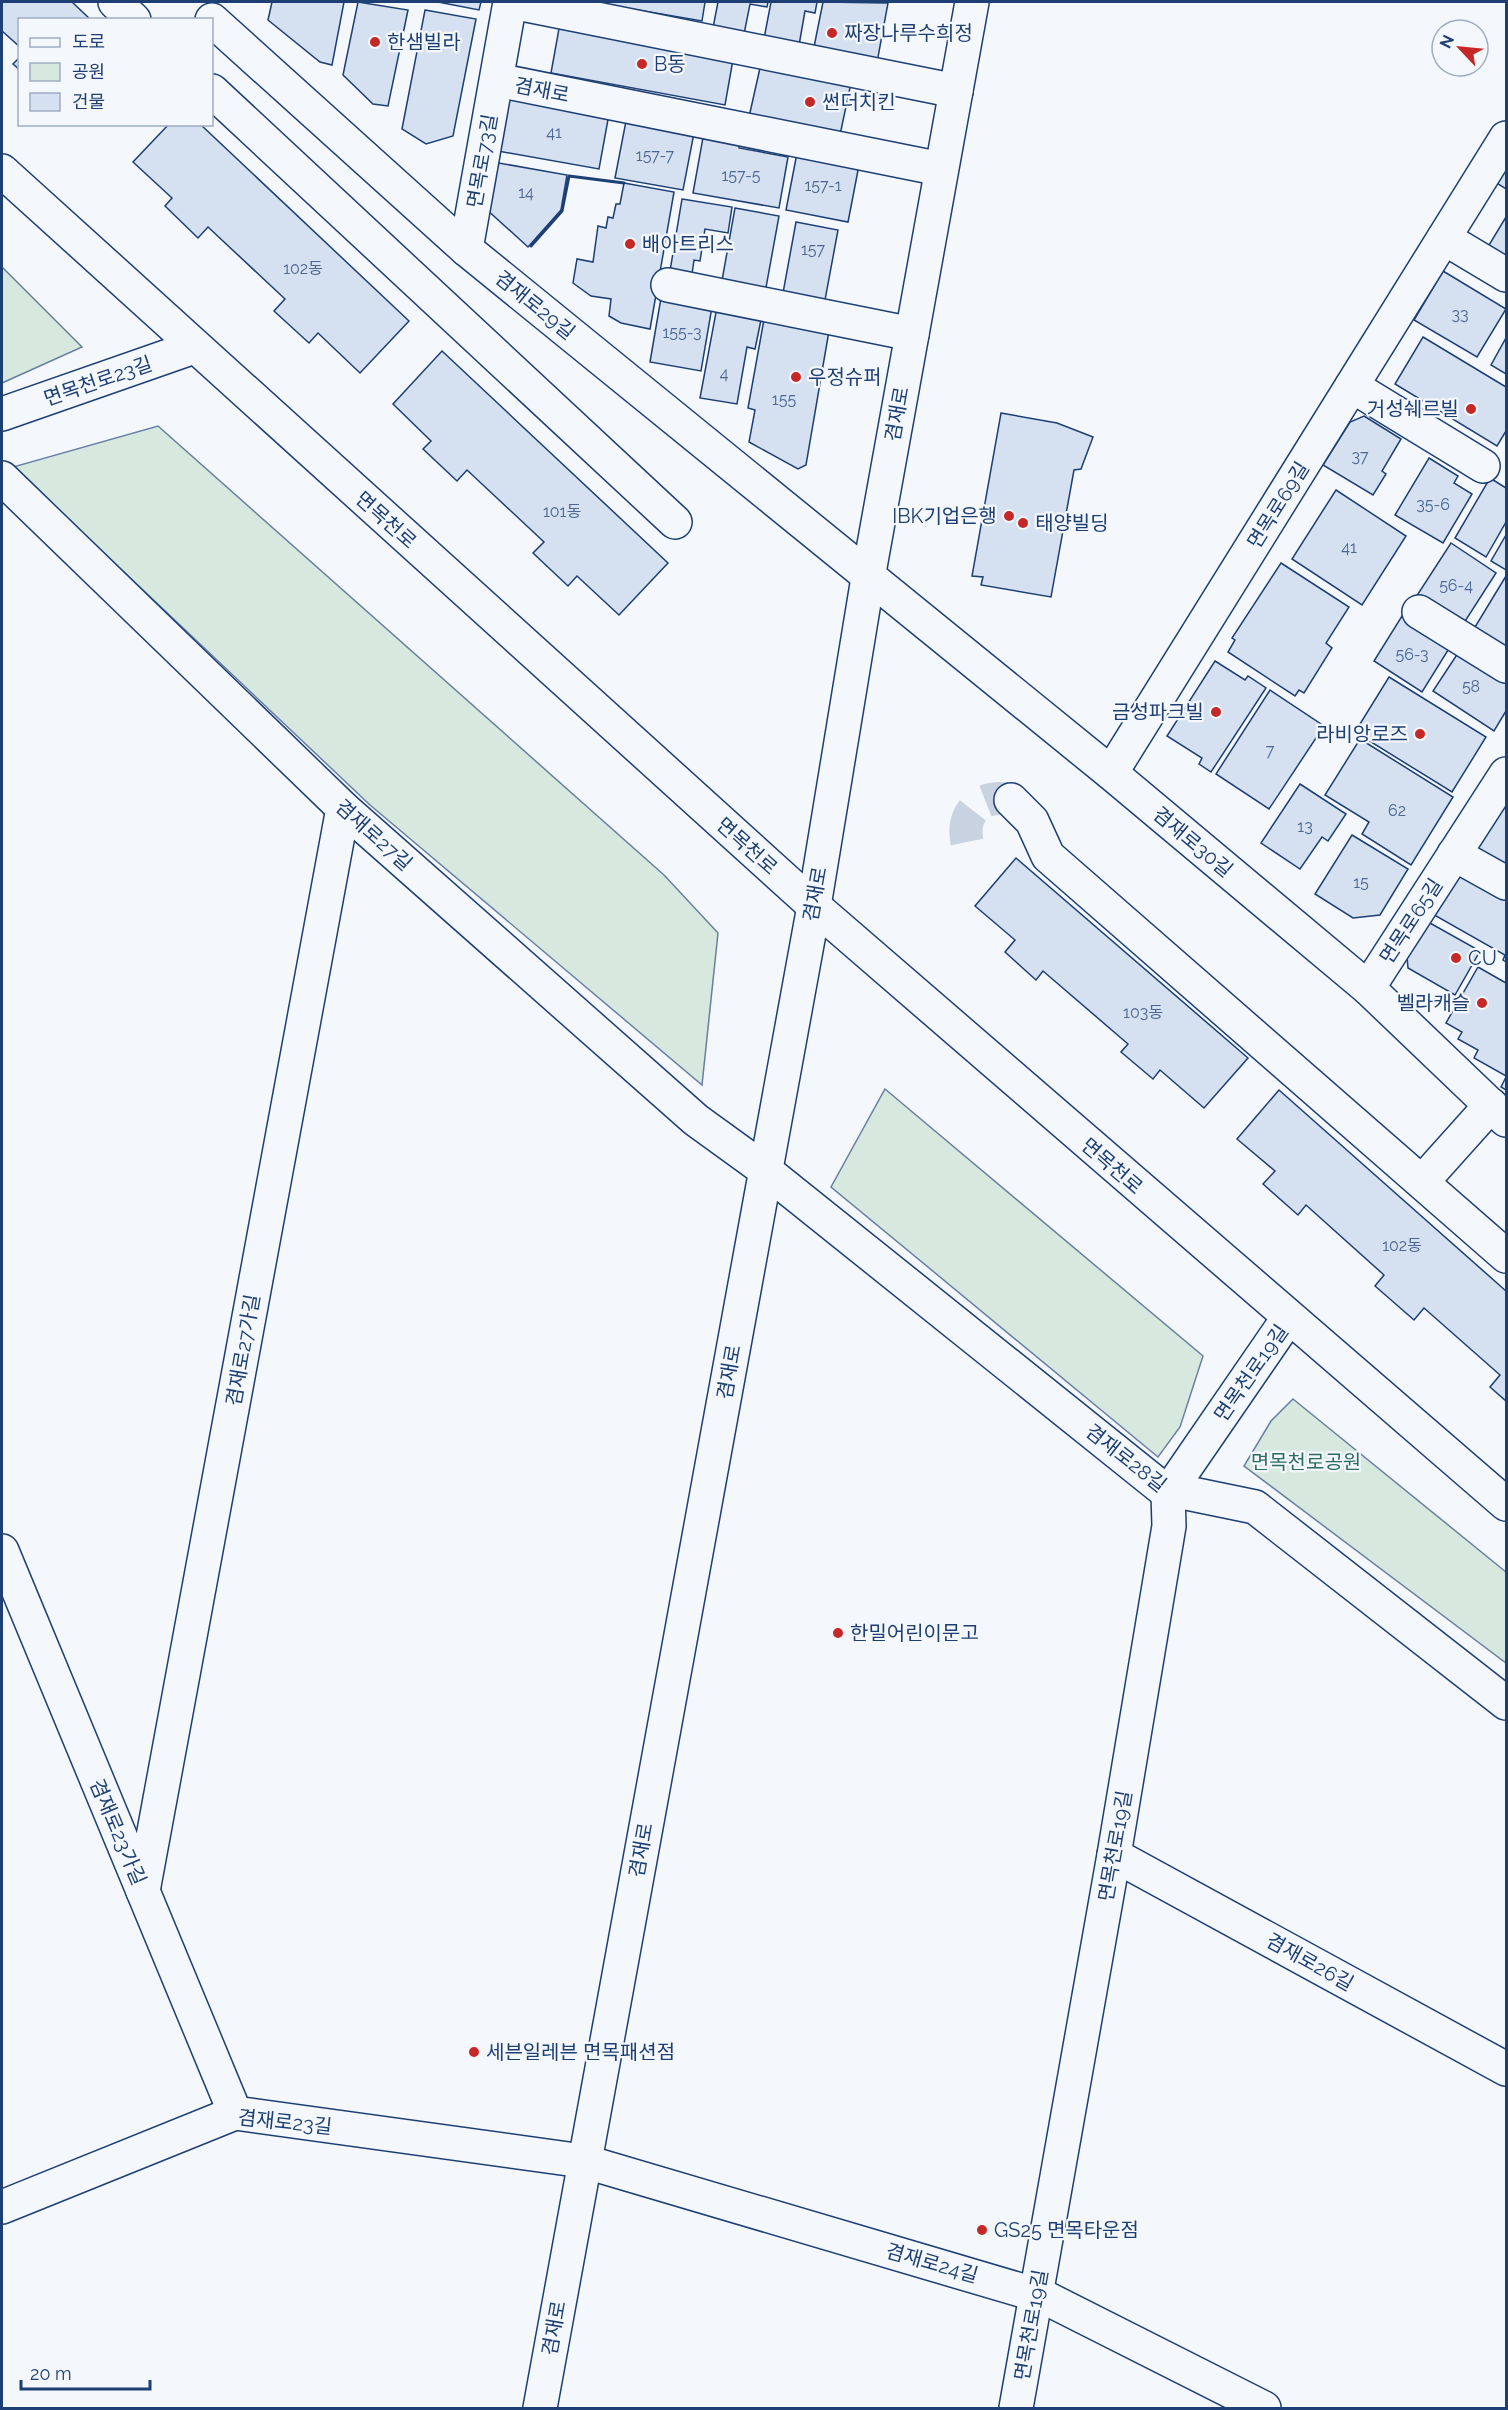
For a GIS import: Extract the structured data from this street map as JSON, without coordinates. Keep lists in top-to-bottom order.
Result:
{
  "streets": {
    "street": [
      "겸재로",
      "면목로73길",
      "겸재로29길",
      "면목천로23길",
      "면목로69길",
      "면목천로",
      "겸재로27길",
      "겸재로30길",
      "면목로65길",
      "겸재로27가길",
      "면목천로19길",
      "겸재로28길",
      "겸재로23가길",
      "겸재로26길",
      "겸재로23길",
      "겸재로24길"
    ]
  },
  "crossings": [
    ["겸재로", "면목로73길"],
    ["겸재로", "겸재로29길"],
    ["겸재로", "면목천로"],
    ["겸재로", "겸재로27길"],
    ["겸재로", "겸재로30길"],
    ["겸재로", "겸재로28길"],
    ["겸재로", "겸재로23길"],
    ["겸재로", "겸재로24길"],
    ["면목로73길", "겸재로29길"],
    ["겸재로29길", "겸재로30길"],
    ["면목천로23길", "면목천로"],
    ["면목로69길", "겸재로30길"],
    ["면목천로", "면목천로19길"],
    ["겸재로27길", "겸재로27가길"],
    ["겸재로27길", "겸재로28길"],
    ["겸재로30길", "면목로65길"],
    ["겸재로27가길", "겸재로23가길"],
    ["면목천로19길", "겸재로28길"],
    ["면목천로19길", "겸재로26길"],
    ["면목천로19길", "겸재로24길"],
    ["겸재로23가길", "겸재로23길"],
    ["겸재로23길", "겸재로24길"]
  ],
  "parks": ["면목천로공원"],
  "places": [
    "짜장나루수희정",
    "한샘빌라",
    "B동",
    "썬더치킨",
    "배아트리스",
    "우정슈퍼",
    "거성쉐르빌",
    "IBK기업은행",
    "태양빌딩",
    "금성파크빌",
    "라비앙로즈",
    "CU",
    "벨라캐슬",
    "한밀어린이문고",
    "세븐일레븐 면목패션점",
    "GS25 면목타운점"
  ],
  "house_numbers": [
    "41",
    "157-7",
    "157-5",
    "157-1",
    "14",
    "157",
    "102동",
    "33",
    "155-3",
    "4",
    "155",
    "37",
    "35-6",
    "101동",
    "41",
    "56-4",
    "56-3",
    "58",
    "7",
    "62",
    "13",
    "15",
    "103동",
    "102동"
  ],
  "legend": ["도로", "공원", "건물"],
  "scale_bar": "20 m",
  "north": "top left"
}
